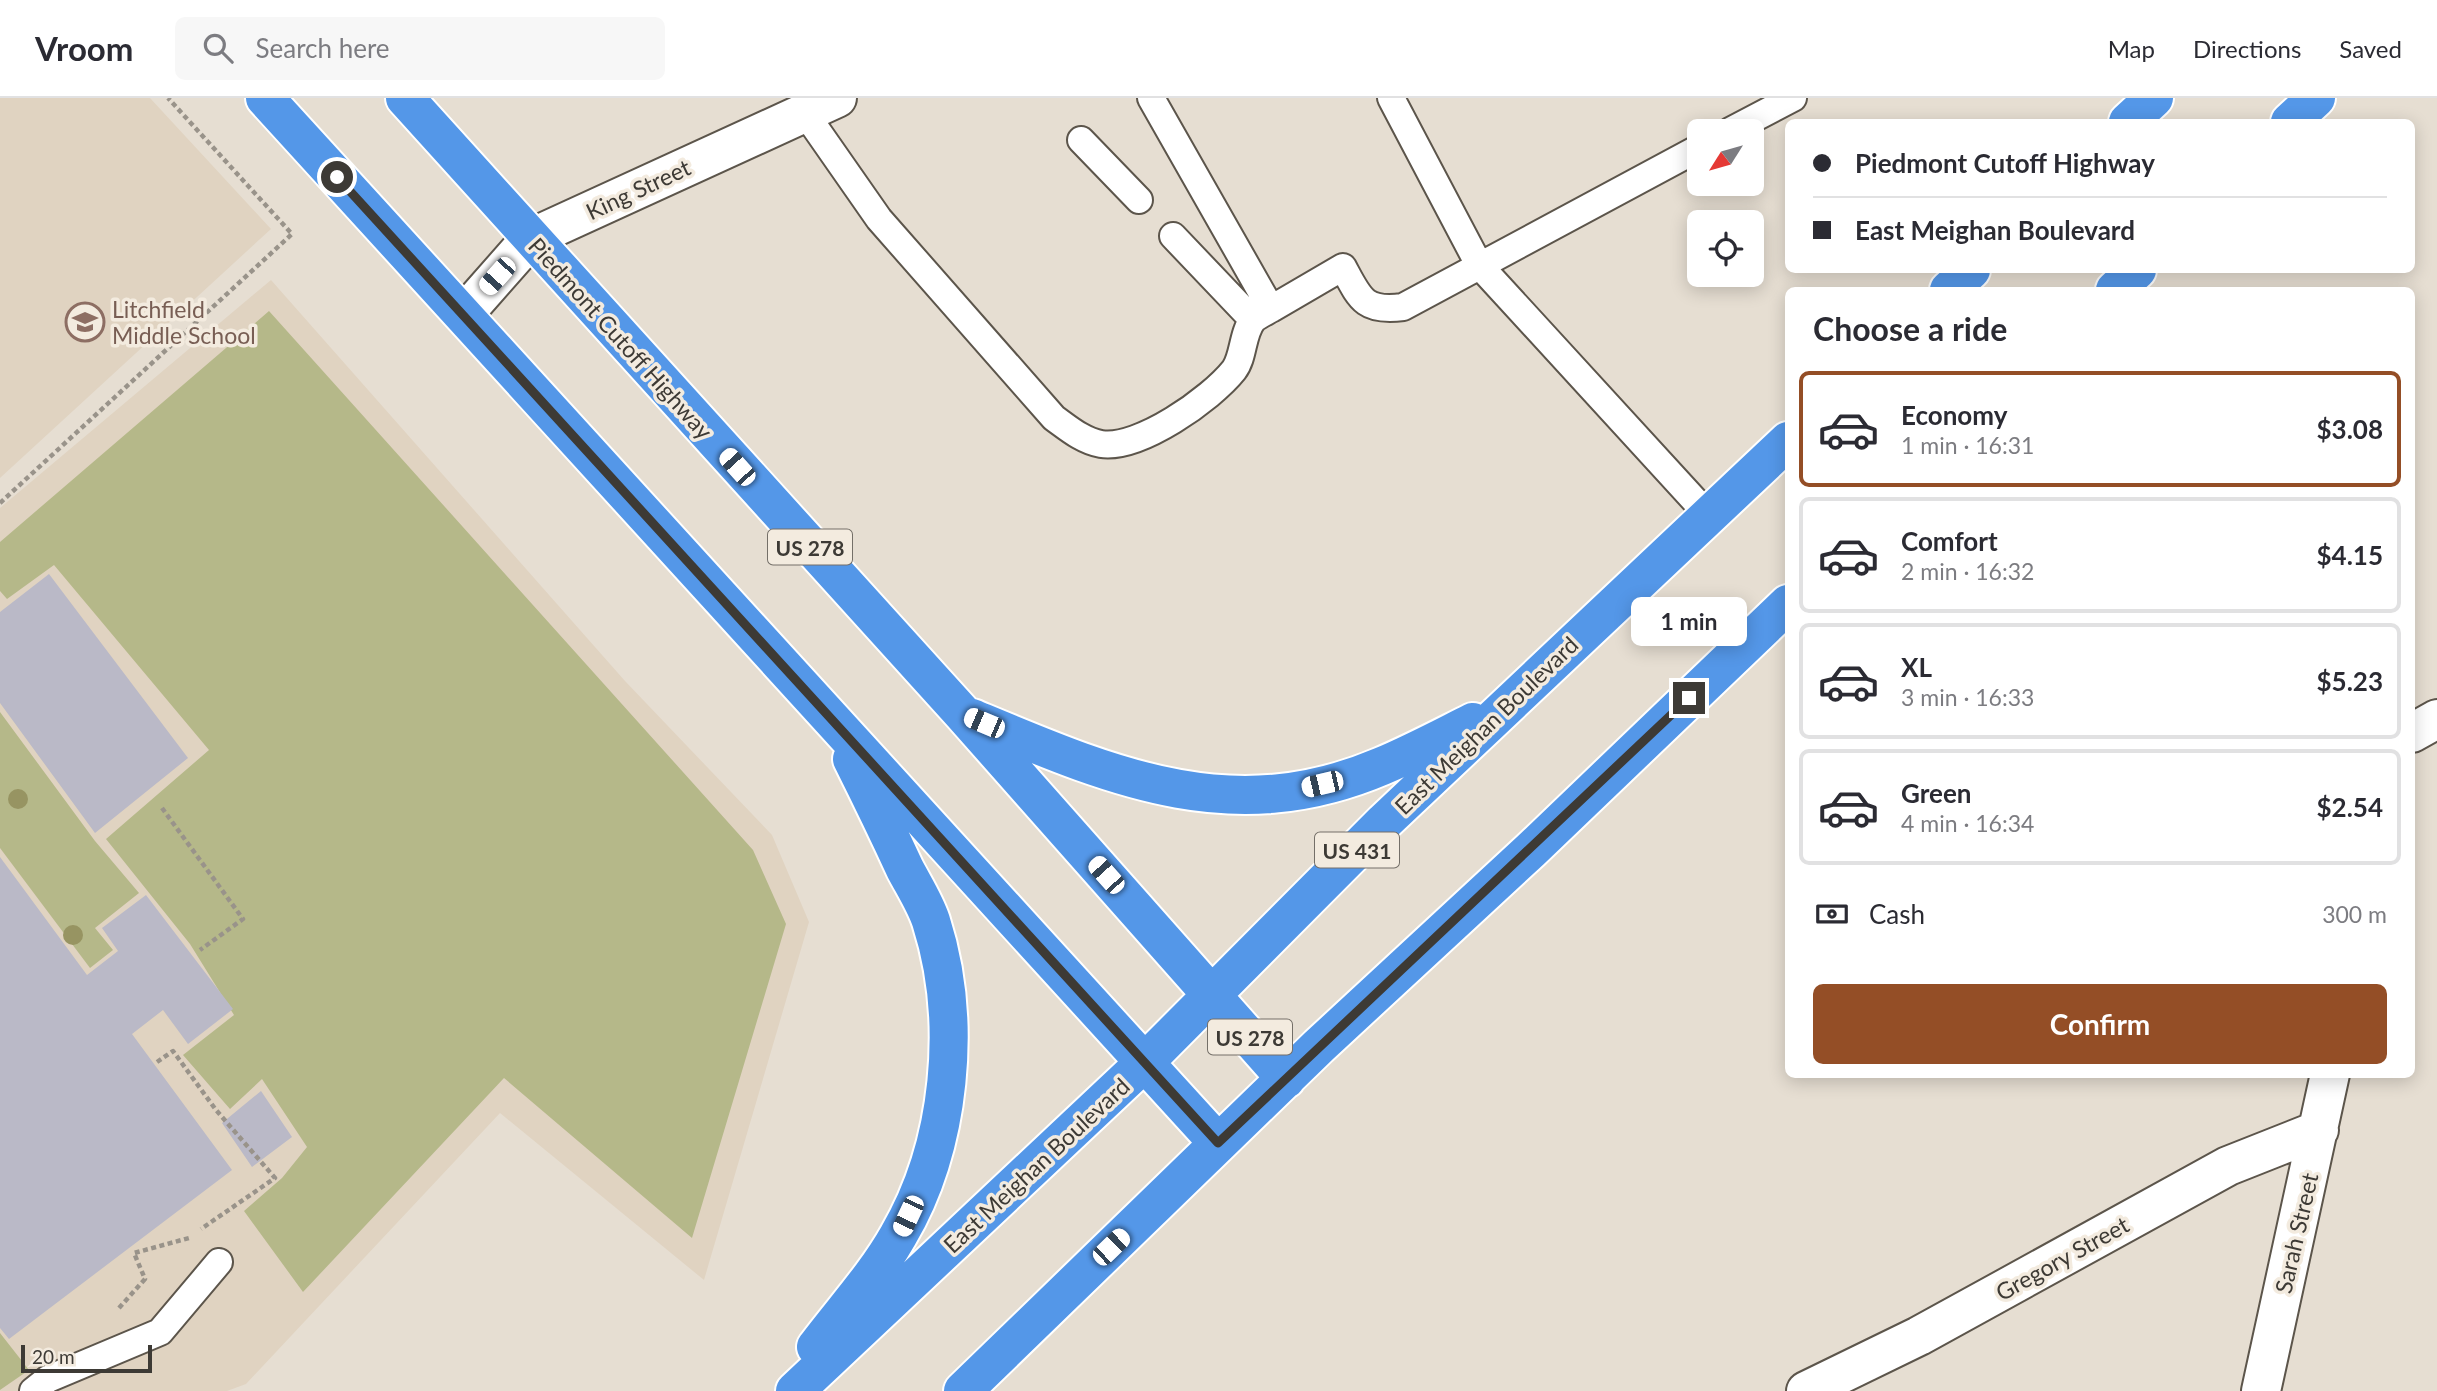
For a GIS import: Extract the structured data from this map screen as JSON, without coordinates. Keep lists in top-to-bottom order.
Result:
{
  "streets": {
    "highway": [
      "Piedmont Cutoff Highway",
      "US 278",
      "East Meighan Boulevard",
      "US 431"
    ],
    "street": ["King Street", "Sarah Street", "Gregory Street"]
  },
  "crossings": [
    ["King Street", "Piedmont Cutoff Highway"],
    ["Piedmont Cutoff Highway", "US 278"],
    ["Piedmont Cutoff Highway", "East Meighan Boulevard"],
    ["Sarah Street", "Gregory Street"]
  ],
  "places": {
    "school or university": ["Litchfield Middle School"]
  },
  "scale_bar": "20 m",
  "north": "bottom left",
  "page": {
    "header": "Vroom",
    "search": "Search here",
    "nav": ["Map", "Directions", "Saved"],
    "banner": ["Piedmont Cutoff Highway", "East Meighan Boulevard"],
    "heading": "Choose a ride",
    "list": [
      {
        "name": "Economy",
        "note": "1 min · 16:31",
        "value": "$3.08"
      },
      {
        "name": "Comfort",
        "note": "2 min · 16:32",
        "value": "$4.15"
      },
      {
        "name": "XL",
        "note": "3 min · 16:33",
        "value": "$5.23"
      },
      {
        "name": "Green",
        "note": "4 min · 16:34",
        "value": "$2.54"
      }
    ],
    "bubble": "1 min",
    "pay": ["Cash", "300 m"],
    "buttons": "Confirm",
    "scale": "20 m"
  }
}
